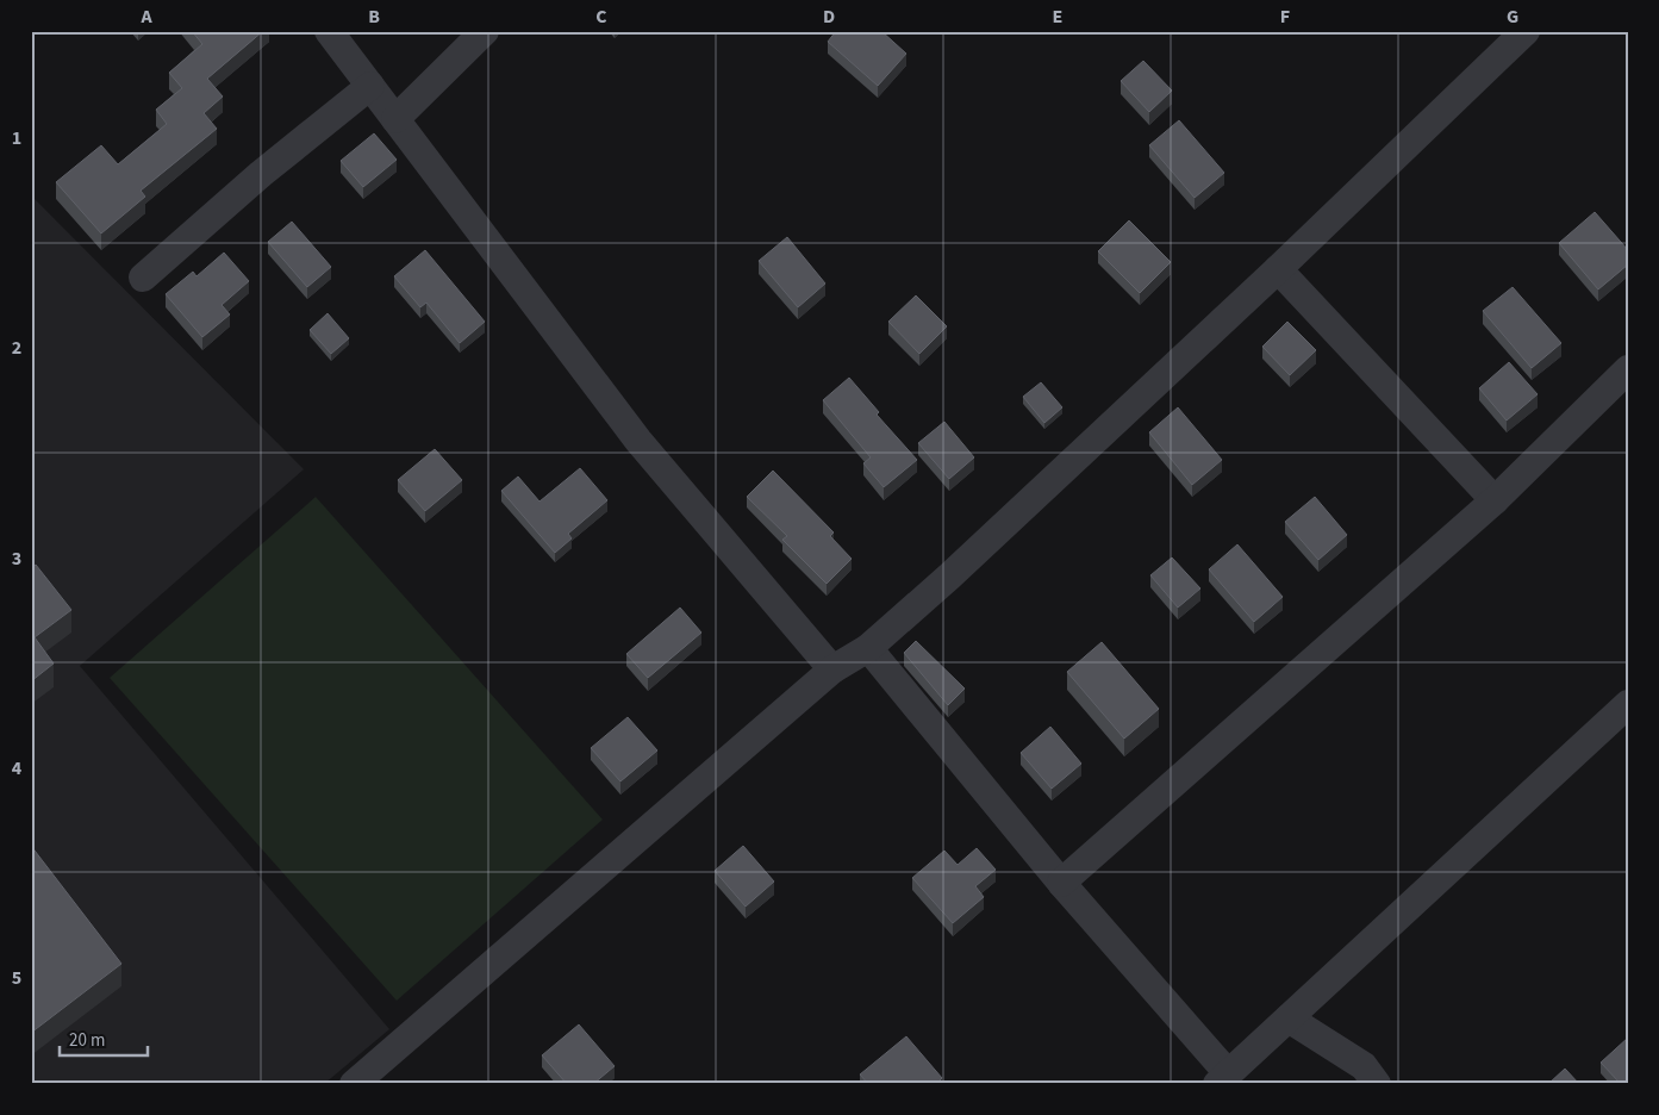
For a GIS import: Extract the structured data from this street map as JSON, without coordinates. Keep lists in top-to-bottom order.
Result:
{
  "scale_bar": "20 m",
  "grid": {
    "columns": [
      "A",
      "B",
      "C",
      "D",
      "E",
      "F",
      "G"
    ],
    "rows": [
      "1",
      "2",
      "3",
      "4",
      "5"
    ]
  }
}
